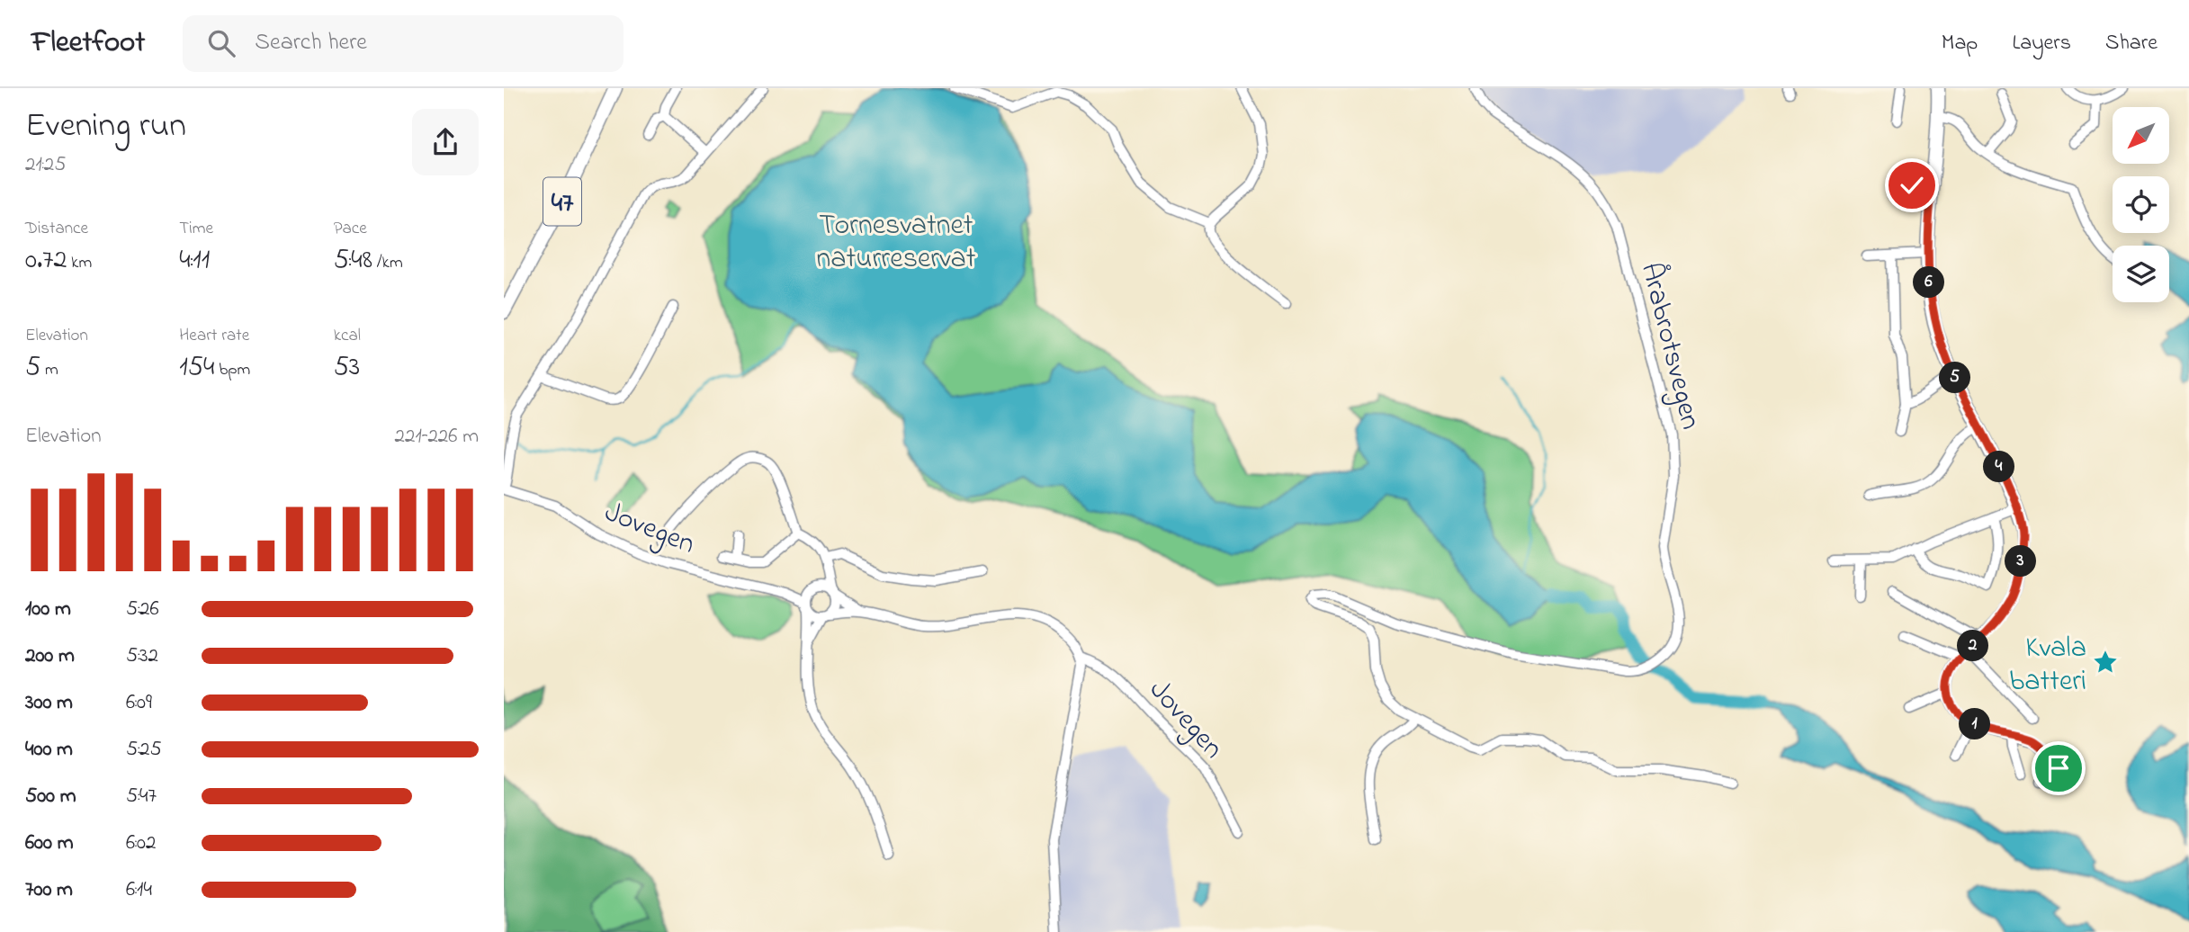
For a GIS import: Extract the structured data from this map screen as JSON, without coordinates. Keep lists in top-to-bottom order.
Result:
{
  "streets": {
    "main road": ["47"],
    "street": ["Årabrotsvegen", "Jovegen"]
  },
  "parks": ["Tornesvatnet naturreservat"],
  "places": {
    "place": ["Kvala batteri"]
  },
  "north": "bottom left",
  "page": {
    "header": "Fleetfoot",
    "search": "Search here",
    "nav": ["Map", "Layers", "Share"],
    "heading": ["Evening run", "21:25"],
    "stats": [
      ["Distance", "0.72 km"],
      ["Time", "4:11"],
      ["Pace", "5:48 /km"],
      ["Elevation", "5 m"],
      ["Heart rate", "154 bpm"],
      ["kcal", "53"]
    ],
    "pins": [
      "6",
      "5",
      "4",
      "3",
      "2",
      "1"
    ],
    "chart": ["Elevation", "221–226 m"],
    "list": [
      {
        "name": "100 m",
        "note": "5:26"
      },
      {
        "name": "200 m",
        "note": "5:32"
      },
      {
        "name": "300 m",
        "note": "6:09"
      },
      {
        "name": "400 m",
        "note": "5:25"
      },
      {
        "name": "500 m",
        "note": "5:47"
      },
      {
        "name": "600 m",
        "note": "6:02"
      },
      {
        "name": "700 m",
        "note": "6:14"
      }
    ]
  }
}
